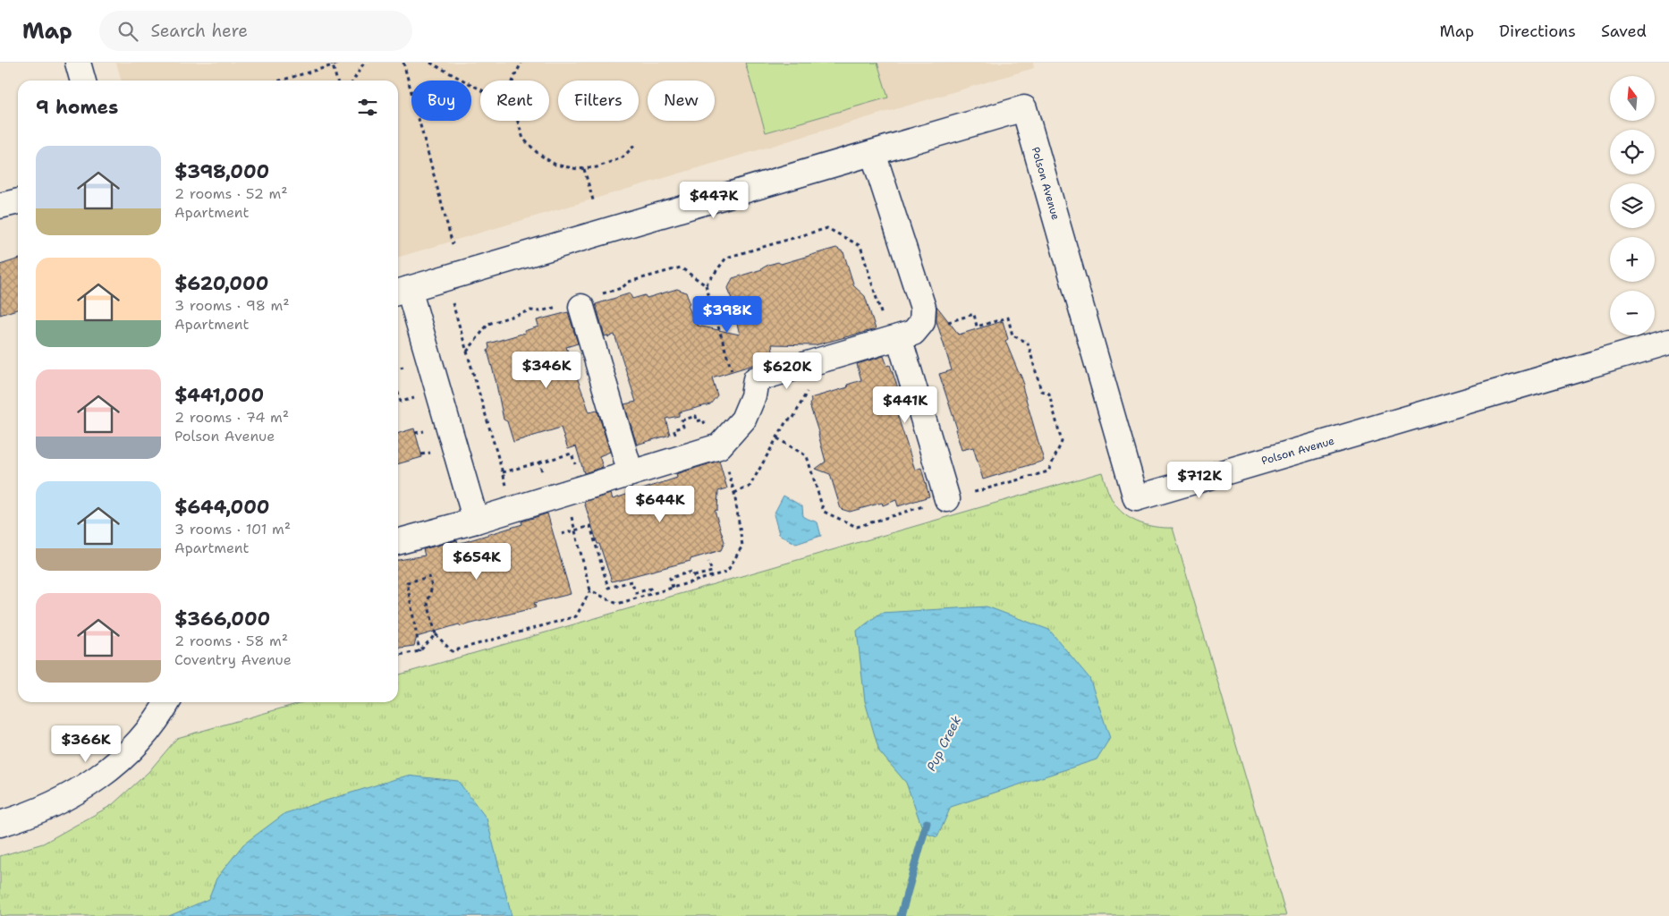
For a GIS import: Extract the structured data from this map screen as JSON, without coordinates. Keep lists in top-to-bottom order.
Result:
{
  "streets": {
    "street": ["Polson Avenue"]
  },
  "water": ["Pup Creek"],
  "north": "top",
  "page": {
    "header": "Map",
    "search": "Search here",
    "nav": ["Map", "Directions", "Saved"],
    "map_buttons": ["+", "−"],
    "chip": [
      "Buy",
      "Rent",
      "Filters",
      "New"
    ],
    "heading": "9 homes",
    "list": [
      {
        "name": "$398,000",
        "note": "2 rooms · 52 m² · Apartment"
      },
      {
        "name": "$620,000",
        "note": "3 rooms · 98 m² · Apartment"
      },
      {
        "name": "$441,000",
        "note": "2 rooms · 74 m² · Polson Avenue"
      },
      {
        "name": "$644,000",
        "note": "3 rooms · 101 m² · Apartment"
      },
      {
        "name": "$366,000",
        "note": "2 rooms · 58 m² · Coventry Avenue"
      }
    ],
    "price": [
      "$447K",
      "$398K",
      "$346K",
      "$620K",
      "$441K",
      "$712K",
      "$644K",
      "$654K",
      "$366K"
    ]
  }
}
